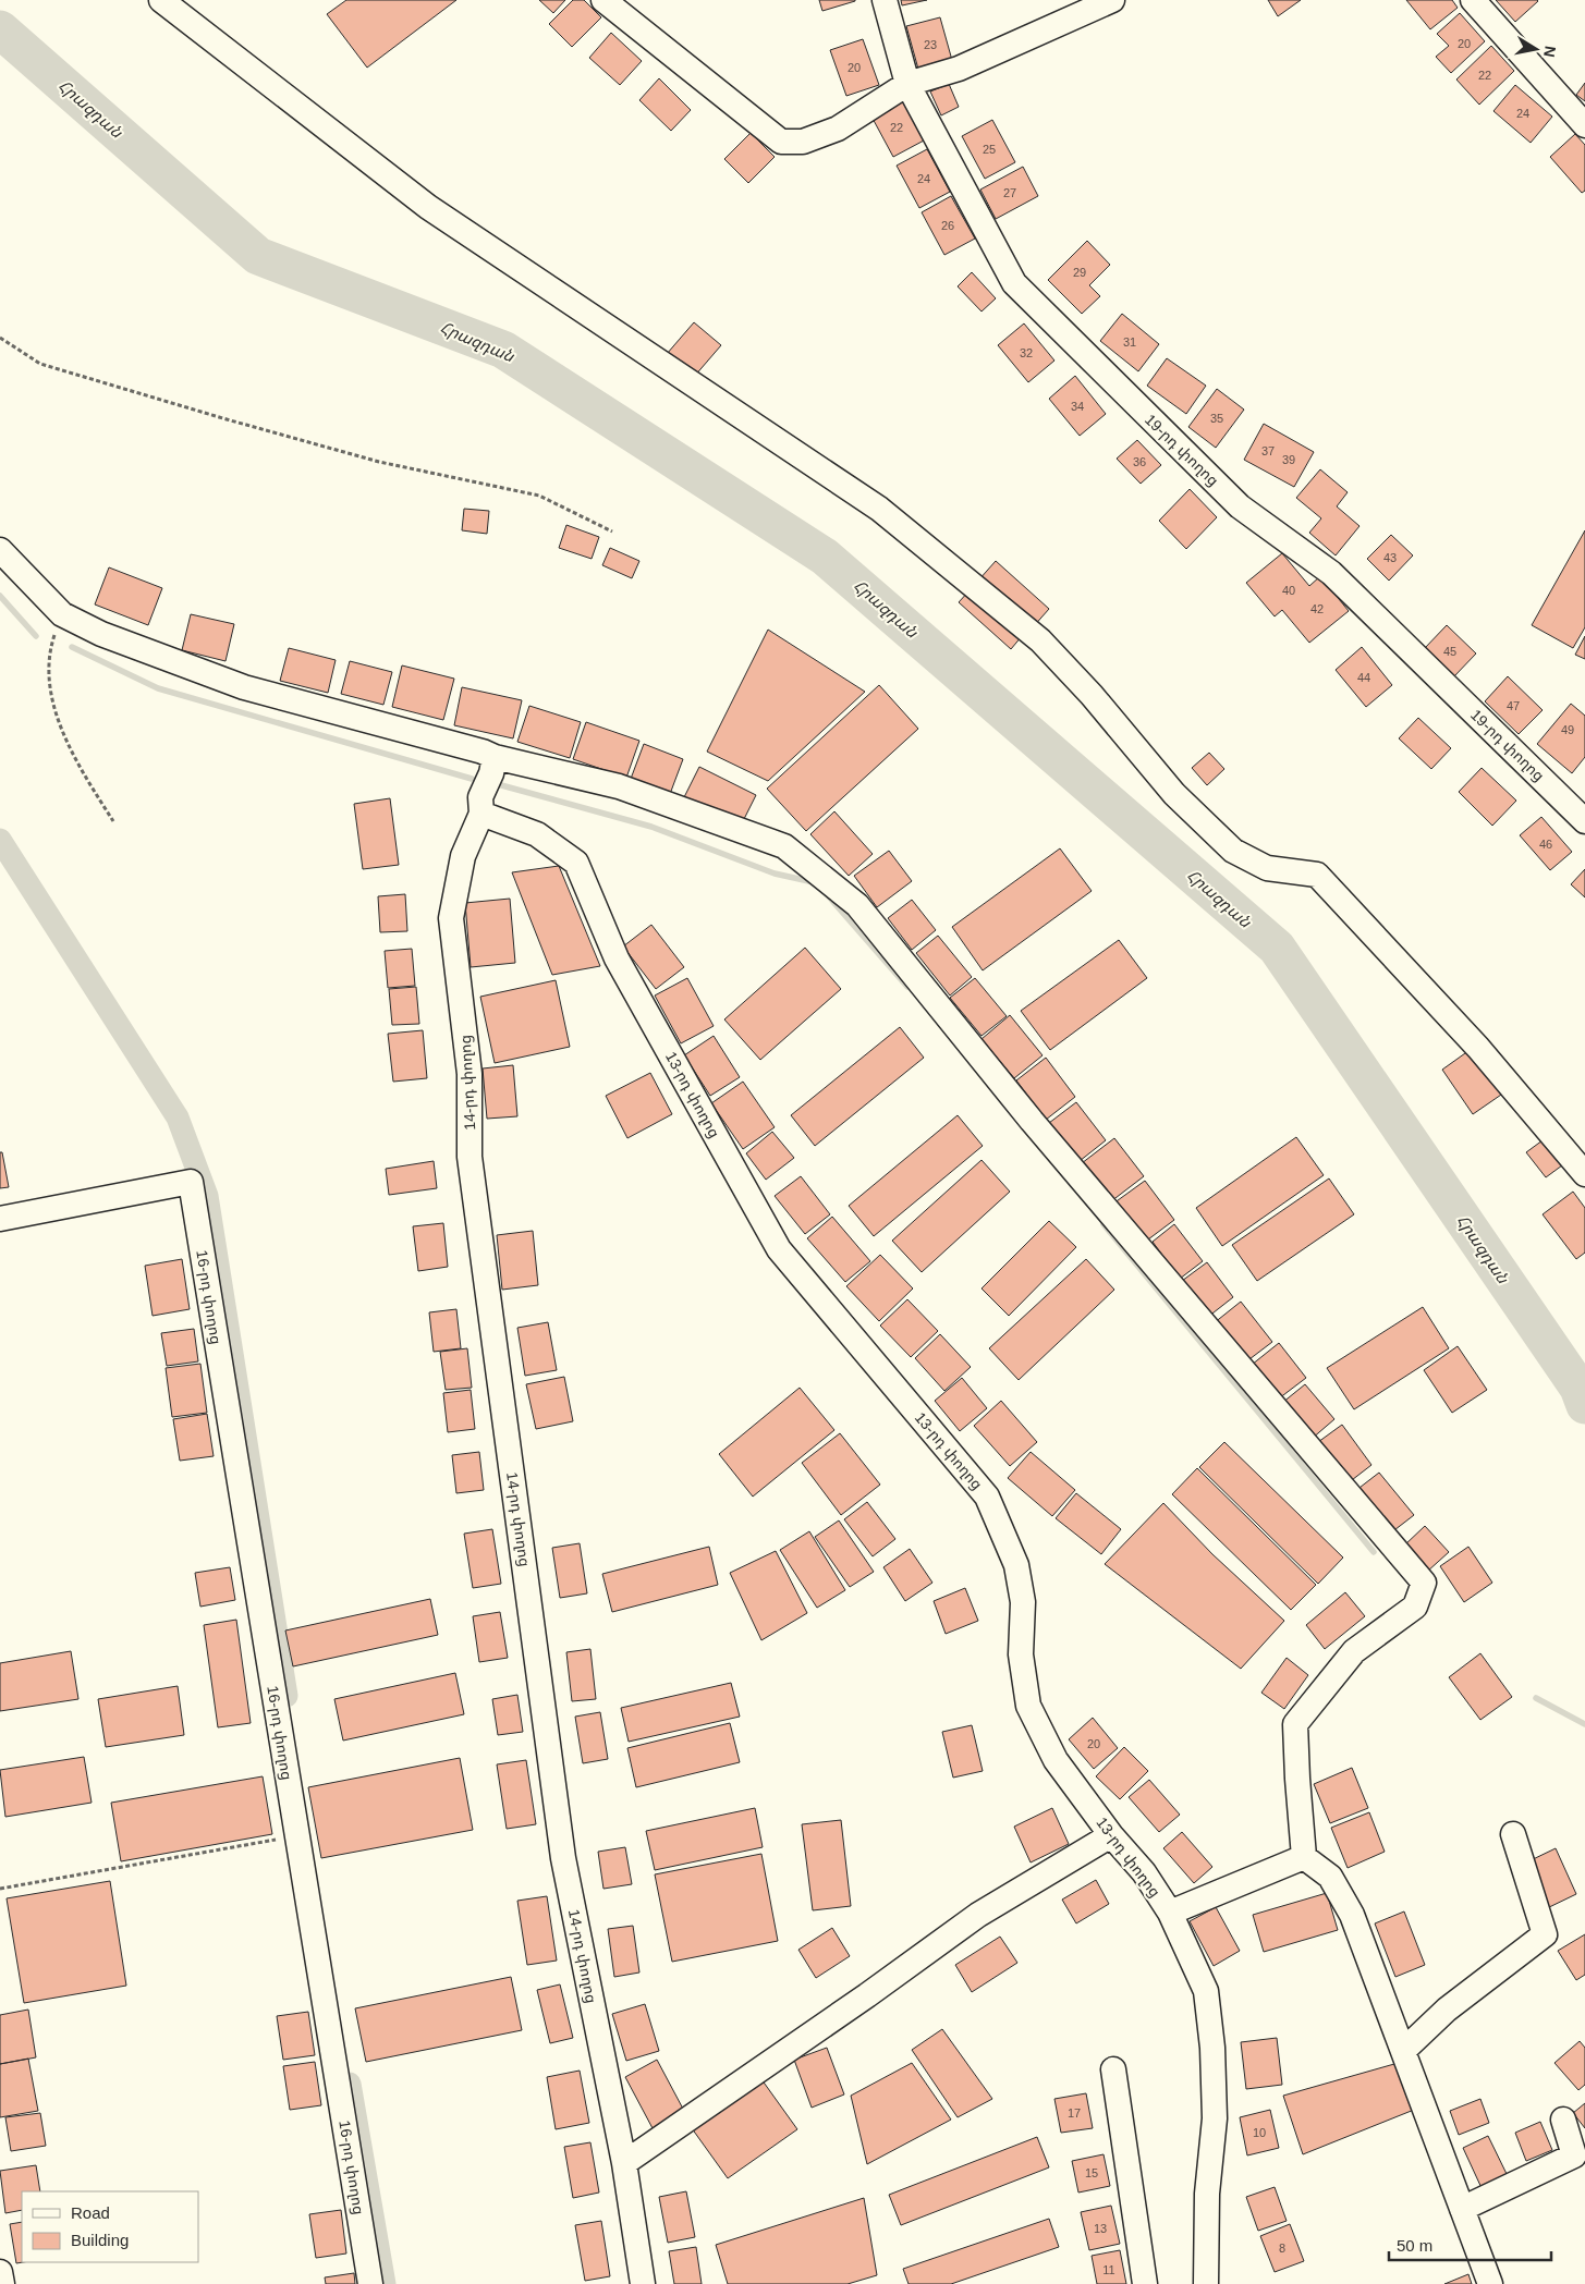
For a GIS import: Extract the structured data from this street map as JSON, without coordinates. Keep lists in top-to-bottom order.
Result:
{
  "streets": {
    "street": [
      "19-րդ փողոց",
      "14-րդ փողոց",
      "13-րդ փողոց",
      "16-րդ փողոց"
    ]
  },
  "crossings": [
    ["14-րդ փողոց", "13-րդ փողոց"]
  ],
  "water": ["Հրազդան"],
  "house_numbers": [
    "20",
    "23",
    "20",
    "22",
    "24",
    "22",
    "25",
    "24",
    "27",
    "26",
    "29",
    "31",
    "32",
    "34",
    "35",
    "37",
    "39",
    "36",
    "43",
    "40",
    "42",
    "45",
    "44",
    "47",
    "49",
    "46",
    "20",
    "17",
    "10",
    "15",
    "13",
    "8",
    "11"
  ],
  "legend": ["Road", "Building"],
  "scale_bar": "50 m",
  "north": "right"
}
